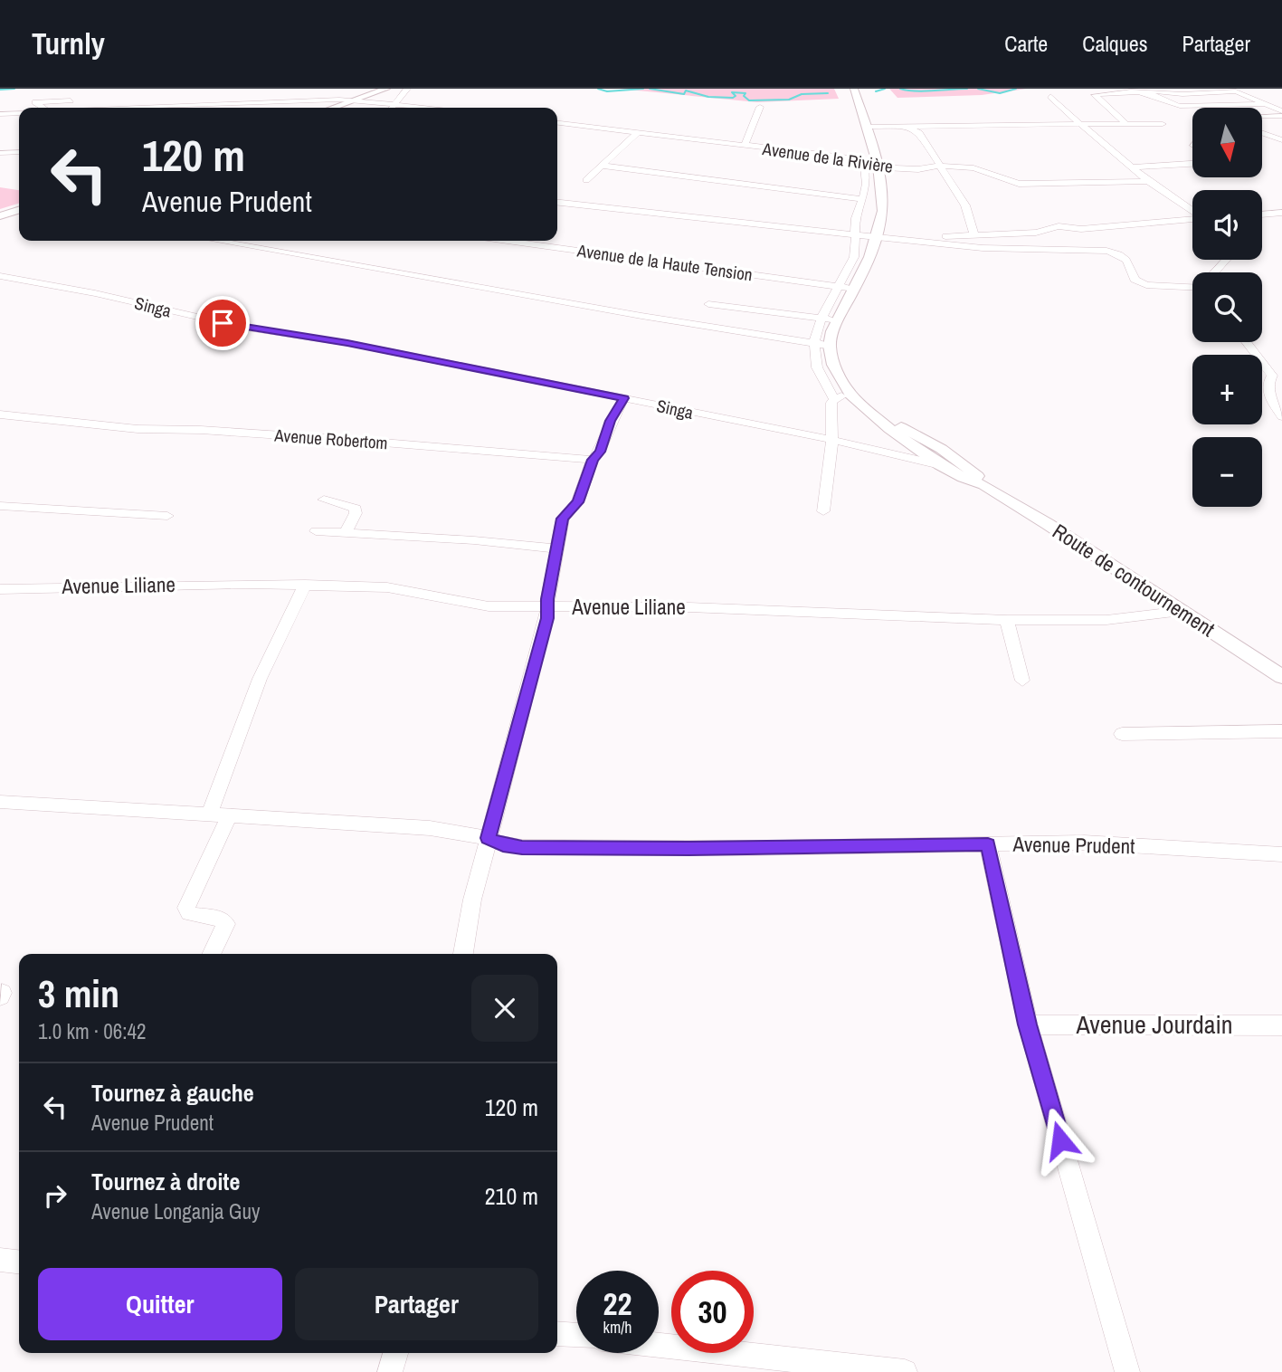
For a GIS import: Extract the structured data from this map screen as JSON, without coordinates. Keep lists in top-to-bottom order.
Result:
{
  "streets": {
    "street": [
      "Avenue de la Rivière",
      "Avenue de la Haute Tension",
      "Singa",
      "Avenue Robertom",
      "Route de contournement",
      "Avenue Liliane",
      "Avenue Prudent",
      "Avenue Jourdain"
    ]
  },
  "crossings": [
    ["Singa", "Route de contournement"],
    ["Route de contournement", "Avenue Liliane"]
  ],
  "north": "bottom",
  "page": {
    "header": "Turnly",
    "nav": ["Carte", "Calques", "Partager"],
    "map_buttons": ["+", "−"],
    "turn": ["120 m", "Avenue Prudent"],
    "heading": ["3 min", "1.0 km · 06:42"],
    "list": [
      {
        "name": "Tournez à gauche",
        "note": "Avenue Prudent",
        "value": "120 m"
      },
      {
        "name": "Tournez à droite",
        "note": "Avenue Longanja Guy",
        "value": "210 m"
      }
    ],
    "buttons": ["Quitter", "Partager"],
    "speed": "22 km/h",
    "limit": "30"
  }
}
